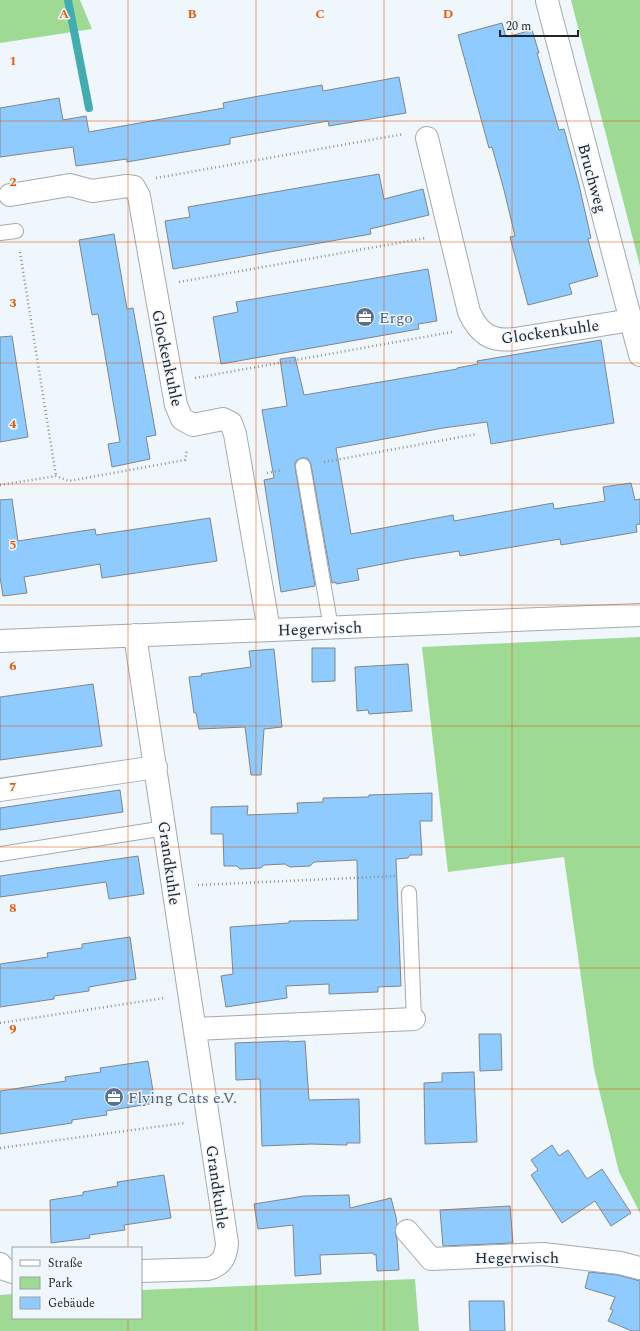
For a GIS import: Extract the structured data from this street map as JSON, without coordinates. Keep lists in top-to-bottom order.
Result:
{
  "streets": {
    "street": [
      "Bruchweg",
      "Glockenkuhle",
      "Hegerwisch",
      "Grandkuhle"
    ]
  },
  "crossings": [
    ["Bruchweg", "Glockenkuhle"],
    ["Glockenkuhle", "Hegerwisch"],
    ["Hegerwisch", "Grandkuhle"]
  ],
  "places": {
    "office": ["Ergo", "Flying Cats e.V."]
  },
  "legend": ["Straße", "Park", "Gebäude"],
  "scale_bar": "20 m",
  "grid": {
    "columns": [
      "A",
      "B",
      "C",
      "D"
    ],
    "rows": [
      "1",
      "2",
      "3",
      "4",
      "5",
      "6",
      "7",
      "8",
      "9"
    ]
  }
}
